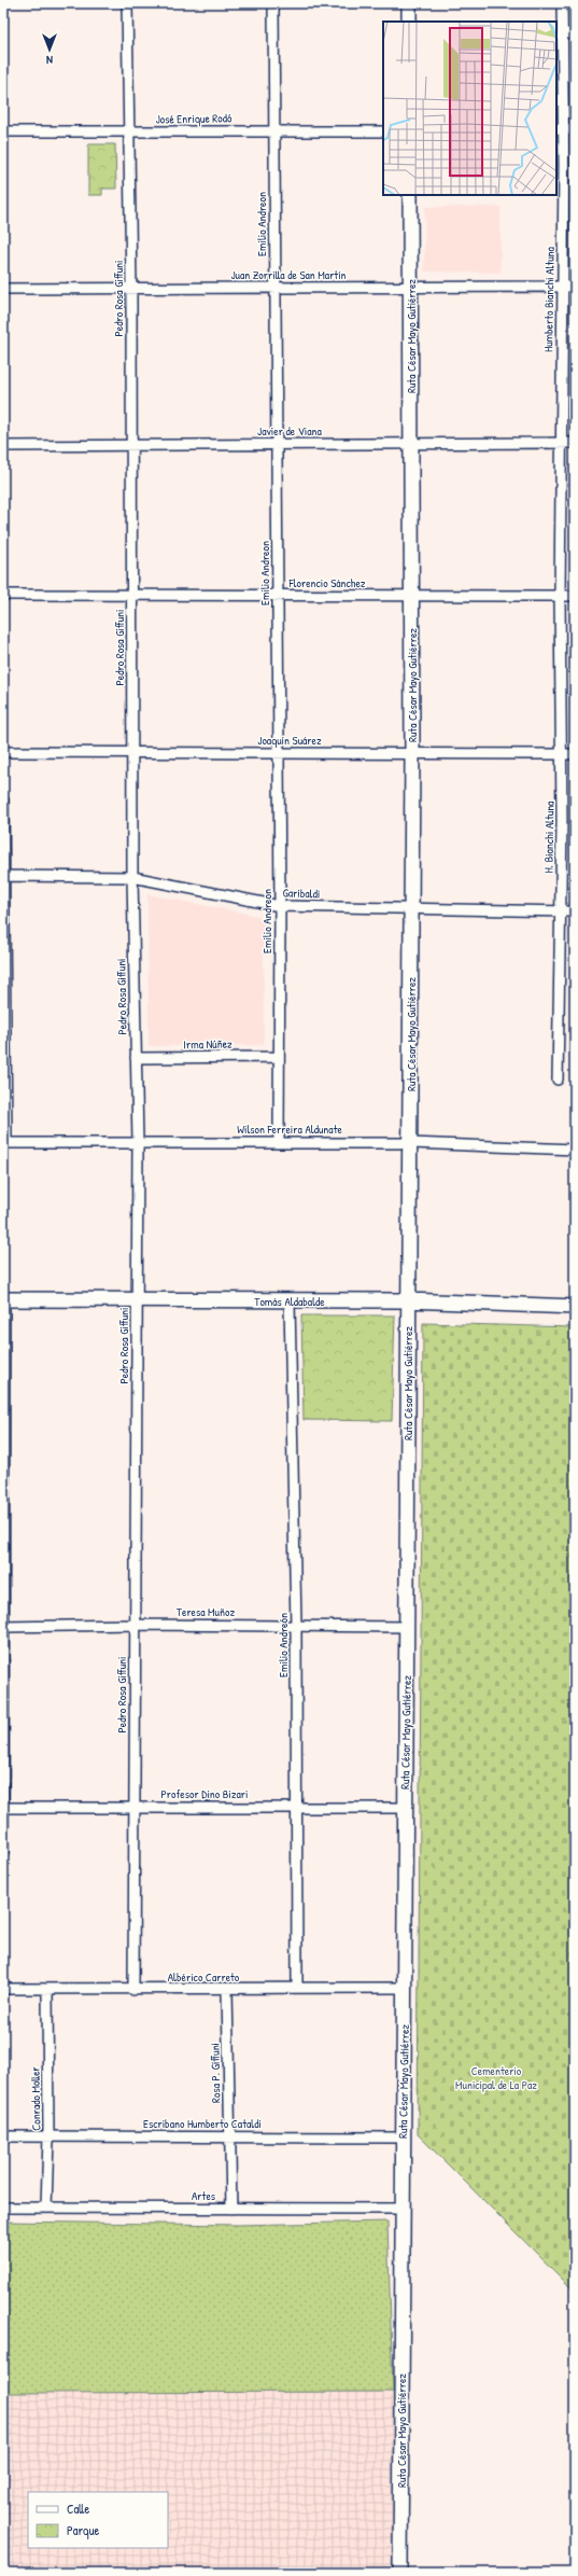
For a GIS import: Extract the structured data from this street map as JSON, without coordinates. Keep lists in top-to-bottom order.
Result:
{
  "streets": {
    "street": [
      "José Enrique Rodó",
      "Emilio Andreon",
      "Juan Zorrilla de San Martín",
      "Pedro Rosa Giffuni",
      "Humberto Bianchi Altuna",
      "Ruta César Mayo Gutiérrez",
      "Javier de Viana",
      "Florencio Sánchez",
      "Joaquín Suárez",
      "H. Bianchi Altuna",
      "Garibaldi",
      "Irma Núñez",
      "Wilson Ferreira Aldunate",
      "Tomás Aldabalde",
      "Teresa Muñoz",
      "Emilio Andreón",
      "Profesor Dino Bizari",
      "Albérico Carreto",
      "Rosa P. Giffuni",
      "Conrado Moller",
      "Escribano Humberto Cataldi",
      "Artes"
    ]
  },
  "crossings": [
    ["José Enrique Rodó", "Emilio Andreon"],
    ["José Enrique Rodó", "Pedro Rosa Giffuni"],
    ["Emilio Andreon", "Juan Zorrilla de San Martín"],
    ["Emilio Andreon", "Javier de Viana"],
    ["Emilio Andreon", "Florencio Sánchez"],
    ["Emilio Andreon", "Joaquín Suárez"],
    ["Emilio Andreon", "Garibaldi"],
    ["Emilio Andreon", "Irma Núñez"],
    ["Emilio Andreon", "Wilson Ferreira Aldunate"],
    ["Juan Zorrilla de San Martín", "Pedro Rosa Giffuni"],
    ["Juan Zorrilla de San Martín", "Humberto Bianchi Altuna"],
    ["Juan Zorrilla de San Martín", "Ruta César Mayo Gutiérrez"],
    ["Pedro Rosa Giffuni", "Javier de Viana"],
    ["Pedro Rosa Giffuni", "Florencio Sánchez"],
    ["Pedro Rosa Giffuni", "Joaquín Suárez"],
    ["Pedro Rosa Giffuni", "Garibaldi"],
    ["Pedro Rosa Giffuni", "Irma Núñez"],
    ["Pedro Rosa Giffuni", "Wilson Ferreira Aldunate"],
    ["Pedro Rosa Giffuni", "Tomás Aldabalde"],
    ["Pedro Rosa Giffuni", "Teresa Muñoz"],
    ["Pedro Rosa Giffuni", "Profesor Dino Bizari"],
    ["Pedro Rosa Giffuni", "Albérico Carreto"],
    ["Humberto Bianchi Altuna", "Javier de Viana"],
    ["Humberto Bianchi Altuna", "Florencio Sánchez"],
    ["Humberto Bianchi Altuna", "H. Bianchi Altuna"],
    ["Ruta César Mayo Gutiérrez", "Javier de Viana"],
    ["Ruta César Mayo Gutiérrez", "Florencio Sánchez"],
    ["Ruta César Mayo Gutiérrez", "Joaquín Suárez"],
    ["Ruta César Mayo Gutiérrez", "Garibaldi"],
    ["Ruta César Mayo Gutiérrez", "Wilson Ferreira Aldunate"],
    ["Ruta César Mayo Gutiérrez", "Tomás Aldabalde"],
    ["Ruta César Mayo Gutiérrez", "Teresa Muñoz"],
    ["Ruta César Mayo Gutiérrez", "Profesor Dino Bizari"],
    ["Ruta César Mayo Gutiérrez", "Albérico Carreto"],
    ["Ruta César Mayo Gutiérrez", "Escribano Humberto Cataldi"],
    ["Ruta César Mayo Gutiérrez", "Artes"],
    ["Florencio Sánchez", "H. Bianchi Altuna"],
    ["Joaquín Suárez", "H. Bianchi Altuna"],
    ["H. Bianchi Altuna", "Garibaldi"],
    ["Tomás Aldabalde", "Emilio Andreón"],
    ["Teresa Muñoz", "Emilio Andreón"],
    ["Emilio Andreón", "Profesor Dino Bizari"],
    ["Emilio Andreón", "Albérico Carreto"],
    ["Albérico Carreto", "Rosa P. Giffuni"],
    ["Albérico Carreto", "Conrado Moller"],
    ["Rosa P. Giffuni", "Escribano Humberto Cataldi"],
    ["Rosa P. Giffuni", "Artes"],
    ["Conrado Moller", "Escribano Humberto Cataldi"],
    ["Conrado Moller", "Artes"]
  ],
  "parks": ["Cementerio Municipal de La Paz"],
  "legend": ["Calle", "Parque"],
  "north": "bottom"
}
